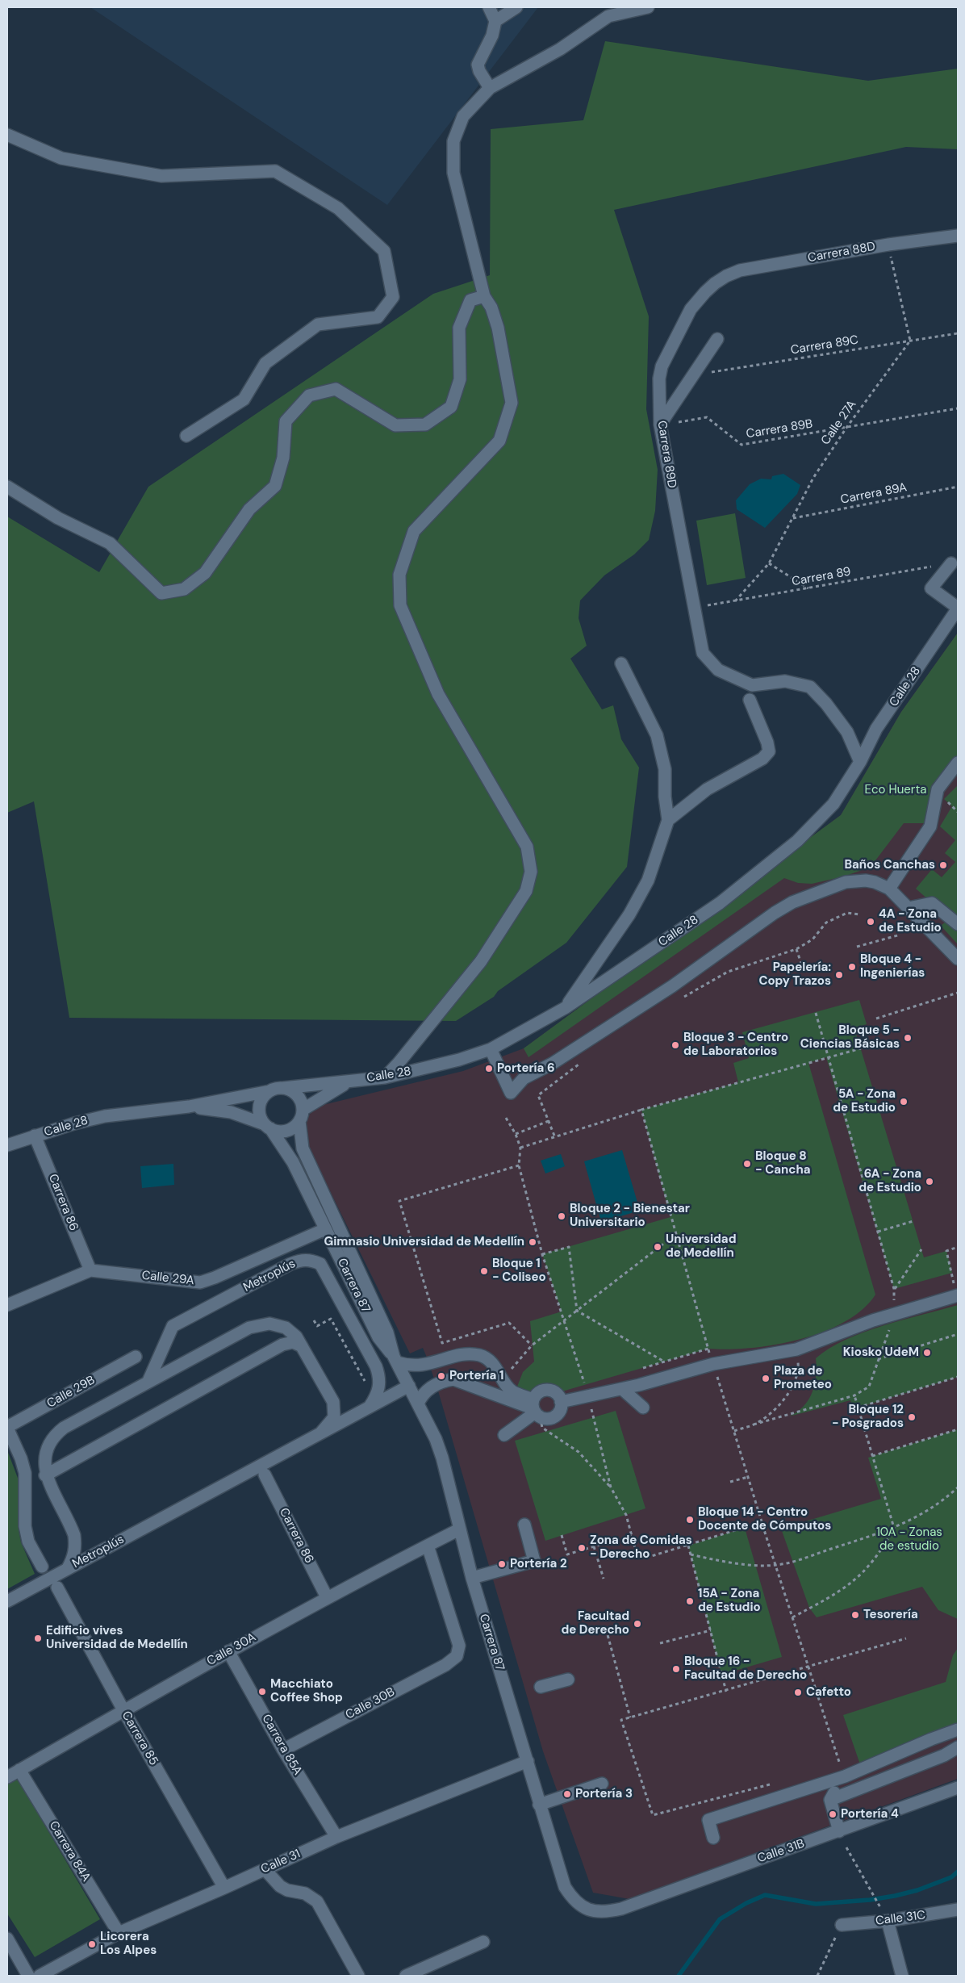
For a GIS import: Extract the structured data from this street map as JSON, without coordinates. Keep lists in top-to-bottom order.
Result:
{
  "streets": {
    "street": [
      "Carrera 88D",
      "Carrera 89D",
      "Calle 28",
      "Carrera 86",
      "Metroplús",
      "Calle 29A",
      "Carrera 87",
      "Calle 29B",
      "Calle 30A",
      "Calle 30B",
      "Carrera 85",
      "Carrera 85A",
      "Carrera 84A",
      "Calle 31B",
      "Calle 31",
      "Calle 31C"
    ],
    "path": [
      "Carrera 89C",
      "Calle 27A",
      "Carrera 89B",
      "Carrera 89A",
      "Carrera 89"
    ]
  },
  "crossings": [
    ["Carrera 88D", "Carrera 89D"],
    ["Carrera 89C", "Calle 27A"],
    ["Calle 27A", "Carrera 89B"],
    ["Calle 27A", "Carrera 89A"],
    ["Calle 27A", "Carrera 89"],
    ["Carrera 89B", "Carrera 89D"],
    ["Carrera 89D", "Carrera 89"],
    ["Carrera 89D", "Calle 28"],
    ["Calle 28", "Carrera 86"],
    ["Calle 28", "Carrera 87"],
    ["Carrera 86", "Calle 29A"],
    ["Carrera 86", "Calle 30A"],
    ["Metroplús", "Carrera 87"],
    ["Calle 29A", "Carrera 87"],
    ["Carrera 87", "Calle 30A"],
    ["Carrera 87", "Calle 31B"],
    ["Carrera 87", "Calle 31"],
    ["Calle 30A", "Calle 30B"],
    ["Calle 30A", "Carrera 85"],
    ["Calle 30A", "Carrera 85A"],
    ["Calle 30A", "Carrera 84A"],
    ["Calle 30B", "Carrera 85A"],
    ["Carrera 85", "Calle 31"],
    ["Carrera 85A", "Calle 31"],
    ["Carrera 84A", "Calle 31"]
  ],
  "parks": ["Eco Huerta", "10A - Zonas de estudio"],
  "places": [
    "Baños Canchas",
    "4A - Zona de Estudio",
    "Bloque 4 - Ingenierías",
    "Papelería: Copy Trazos",
    "Bloque 5 - Ciencias Básicas",
    "Bloque 3 - Centro de Laboratorios",
    "Portería 6",
    "5A - Zona de Estudio",
    "Bloque 8 - Cancha",
    "6A - Zona de Estudio",
    "Bloque 2 - Bienestar Universitario",
    "Gimnasio Universidad de Medellín",
    "Universidad de Medellín",
    "Bloque 1 - Coliseo",
    "Kiosko UdeM",
    "Portería 1",
    "Plaza de Prometeo",
    "Bloque 12 - Posgrados",
    "Bloque 14 - Centro Docente de Cómputos",
    "Zona de Comidas - Derecho",
    "Portería 2",
    "15A - Zona de Estudio",
    "Tesorería",
    "Facultad de Derecho",
    "Edificio vives Universidad de Medellín",
    "Bloque 16 - Facultad de Derecho",
    "Macchiato Coffee Shop",
    "Cafetto",
    "Portería 3",
    "Portería 4",
    "Licorera Los Alpes"
  ]
}
